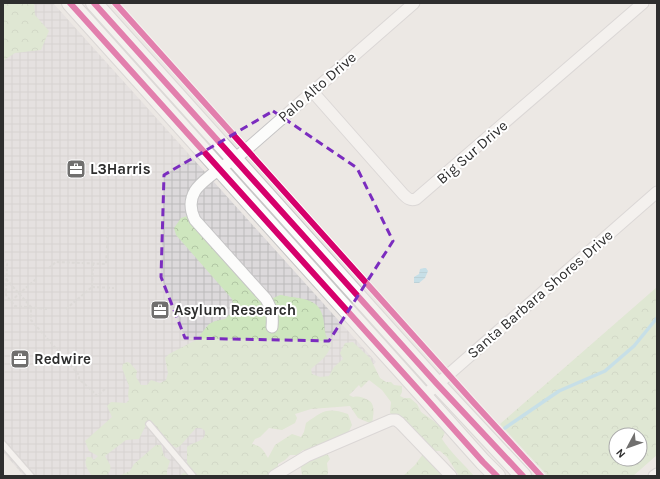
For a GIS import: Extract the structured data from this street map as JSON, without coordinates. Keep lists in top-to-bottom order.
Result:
{
  "streets": {
    "street": ["Palo Alto Drive", "Big Sur Drive", "Santa Barbara Shores Drive"]
  },
  "crossings": [
    ["Palo Alto Drive", "Big Sur Drive"]
  ],
  "places": {
    "office": ["L3Harris", "Asylum Research", "Redwire"]
  },
  "north": "bottom left"
}
